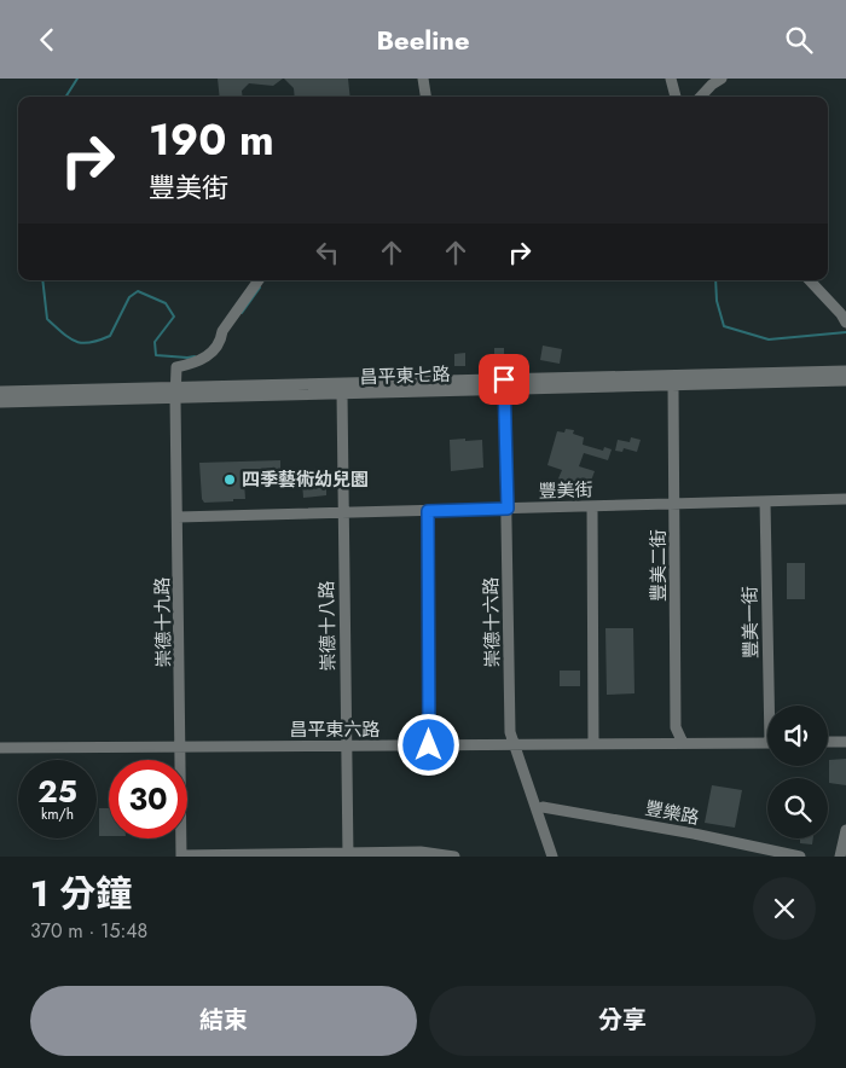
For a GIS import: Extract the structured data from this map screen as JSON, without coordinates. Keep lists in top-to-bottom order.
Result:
{
  "streets": {
    "street": [
      "昌平東七路",
      "豐美街",
      "豐美二街",
      "崇德十九路",
      "崇德十六路",
      "豐美一街",
      "崇德十八路",
      "昌平東六路",
      "豐樂路"
    ]
  },
  "crossings": [
    ["昌平東七路", "豐美二街"],
    ["昌平東七路", "崇德十九路"],
    ["昌平東七路", "崇德十六路"],
    ["昌平東七路", "崇德十八路"],
    ["豐美街", "豐美二街"],
    ["豐美街", "崇德十九路"],
    ["豐美街", "崇德十六路"],
    ["豐美街", "豐美一街"],
    ["豐美街", "崇德十八路"],
    ["豐美二街", "昌平東六路"],
    ["崇德十九路", "昌平東六路"],
    ["崇德十六路", "昌平東六路"],
    ["崇德十六路", "豐樂路"],
    ["崇德十八路", "昌平東六路"]
  ],
  "places": ["四季藝術幼兒園"],
  "page": {
    "header": "Beeline",
    "turn": ["190 m", "豐美街"],
    "speed": "25 km/h",
    "limit": "30",
    "heading": ["1 分鐘", "370 m · 15:48"],
    "buttons": ["結束", "分享"]
  }
}
